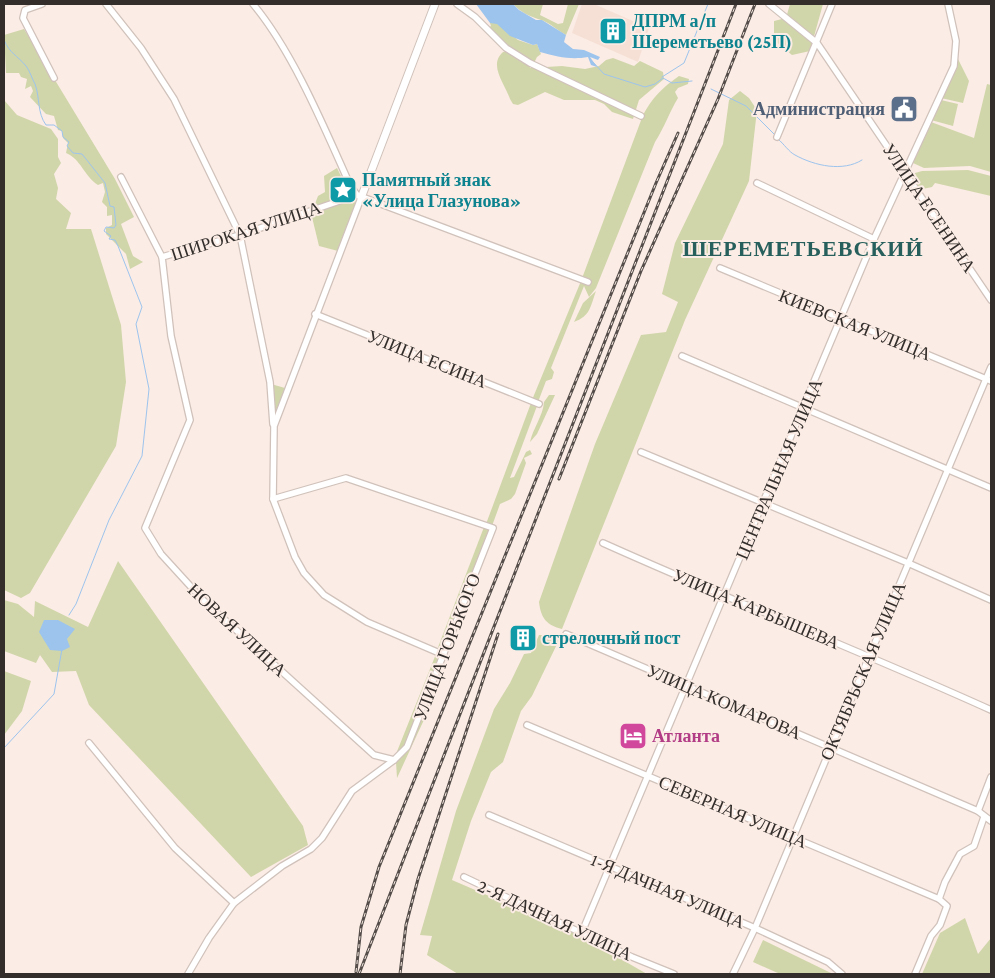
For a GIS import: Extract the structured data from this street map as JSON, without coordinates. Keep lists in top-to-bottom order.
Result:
{
  "streets": {
    "street": [
      "УЛИЦА ЕСЕНИНА",
      "ШИРОКАЯ УЛИЦА",
      "КИЕВСКАЯ УЛИЦА",
      "УЛИЦА ЕСИНА",
      "ЦЕНТРАЛЬНАЯ УЛИЦА",
      "УЛИЦА КАРБЫШЕВА",
      "НОВАЯ УЛИЦА",
      "УЛИЦА ГОРЬКОГО",
      "ОКТЯБРЬСКАЯ УЛИЦА",
      "УЛИЦА КОМАРОВА",
      "СЕВЕРНАЯ УЛИЦА",
      "1-Я ДАЧНАЯ УЛИЦА",
      "2-Я ДАЧНАЯ УЛИЦА"
    ]
  },
  "crossings": [
    ["УЛИЦА ЕСЕНИНА", "ЦЕНТРАЛЬНАЯ УЛИЦА"],
    ["ШИРОКАЯ УЛИЦА", "НОВАЯ УЛИЦА"],
    ["КИЕВСКАЯ УЛИЦА", "ЦЕНТРАЛЬНАЯ УЛИЦА"],
    ["КИЕВСКАЯ УЛИЦА", "ОКТЯБРЬСКАЯ УЛИЦА"],
    ["ЦЕНТРАЛЬНАЯ УЛИЦА", "УЛИЦА КАРБЫШЕВА"],
    ["ЦЕНТРАЛЬНАЯ УЛИЦА", "УЛИЦА КОМАРОВА"],
    ["ЦЕНТРАЛЬНАЯ УЛИЦА", "СЕВЕРНАЯ УЛИЦА"],
    ["ЦЕНТРАЛЬНАЯ УЛИЦА", "1-Я ДАЧНАЯ УЛИЦА"],
    ["ЦЕНТРАЛЬНАЯ УЛИЦА", "2-Я ДАЧНАЯ УЛИЦА"],
    ["УЛИЦА КАРБЫШЕВА", "ОКТЯБРЬСКАЯ УЛИЦА"],
    ["НОВАЯ УЛИЦА", "УЛИЦА ГОРЬКОГО"],
    ["ОКТЯБРЬСКАЯ УЛИЦА", "УЛИЦА КОМАРОВА"],
    ["ОКТЯБРЬСКАЯ УЛИЦА", "СЕВЕРНАЯ УЛИЦА"],
    ["ОКТЯБРЬСКАЯ УЛИЦА", "1-Я ДАЧНАЯ УЛИЦА"]
  ],
  "districts": ["ШЕРЕМЕТЬЕВСКИЙ"],
  "places": {
    "building": ["ДПРМ а/п Шереметьево (25П)", "стрелочный пост"],
    "public building": ["Администрация"],
    "place": ["Памятный знак «Улица Глазунова»"],
    "hotel": ["Атланта"]
  }
}
